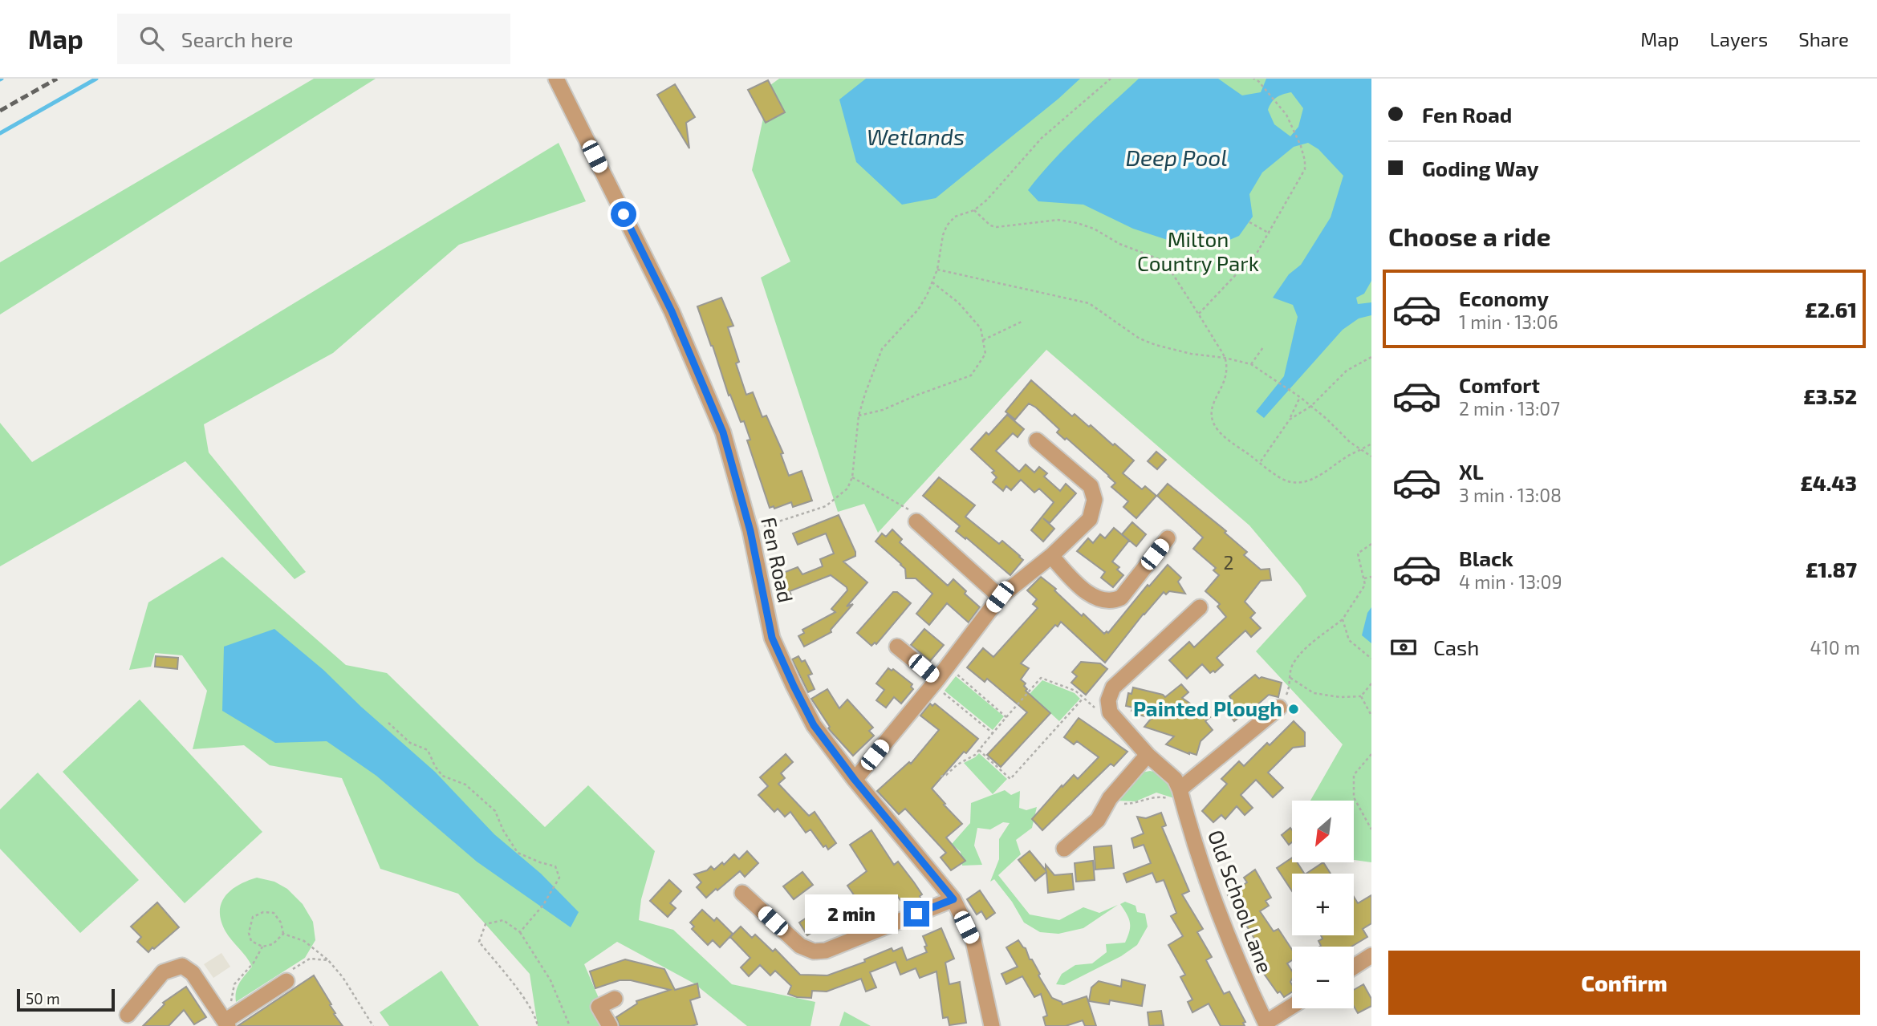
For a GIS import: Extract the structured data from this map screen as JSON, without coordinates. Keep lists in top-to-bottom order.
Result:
{
  "streets": {
    "street": ["Fen Road", "Old School Lane"]
  },
  "water": ["Wetlands", "Deep Pool"],
  "parks": ["Milton Country Park"],
  "places": ["Painted Plough"],
  "house_numbers": ["2"],
  "scale_bar": "50 m",
  "north": "bottom left",
  "page": {
    "header": "Map",
    "search": "Search here",
    "nav": ["Map", "Layers", "Share"],
    "banner": ["Fen Road", "Goding Way"],
    "heading": "Choose a ride",
    "list": [
      {
        "name": "Economy",
        "note": "1 min · 13:06",
        "value": "£2.61"
      },
      {
        "name": "Comfort",
        "note": "2 min · 13:07",
        "value": "£3.52"
      },
      {
        "name": "XL",
        "note": "3 min · 13:08",
        "value": "£4.43"
      },
      {
        "name": "Black",
        "note": "4 min · 13:09",
        "value": "£1.87"
      }
    ],
    "pay": ["Cash", "410 m"],
    "map_buttons": ["+", "−"],
    "bubble": "2 min",
    "buttons": "Confirm",
    "scale": "50 m"
  }
}
